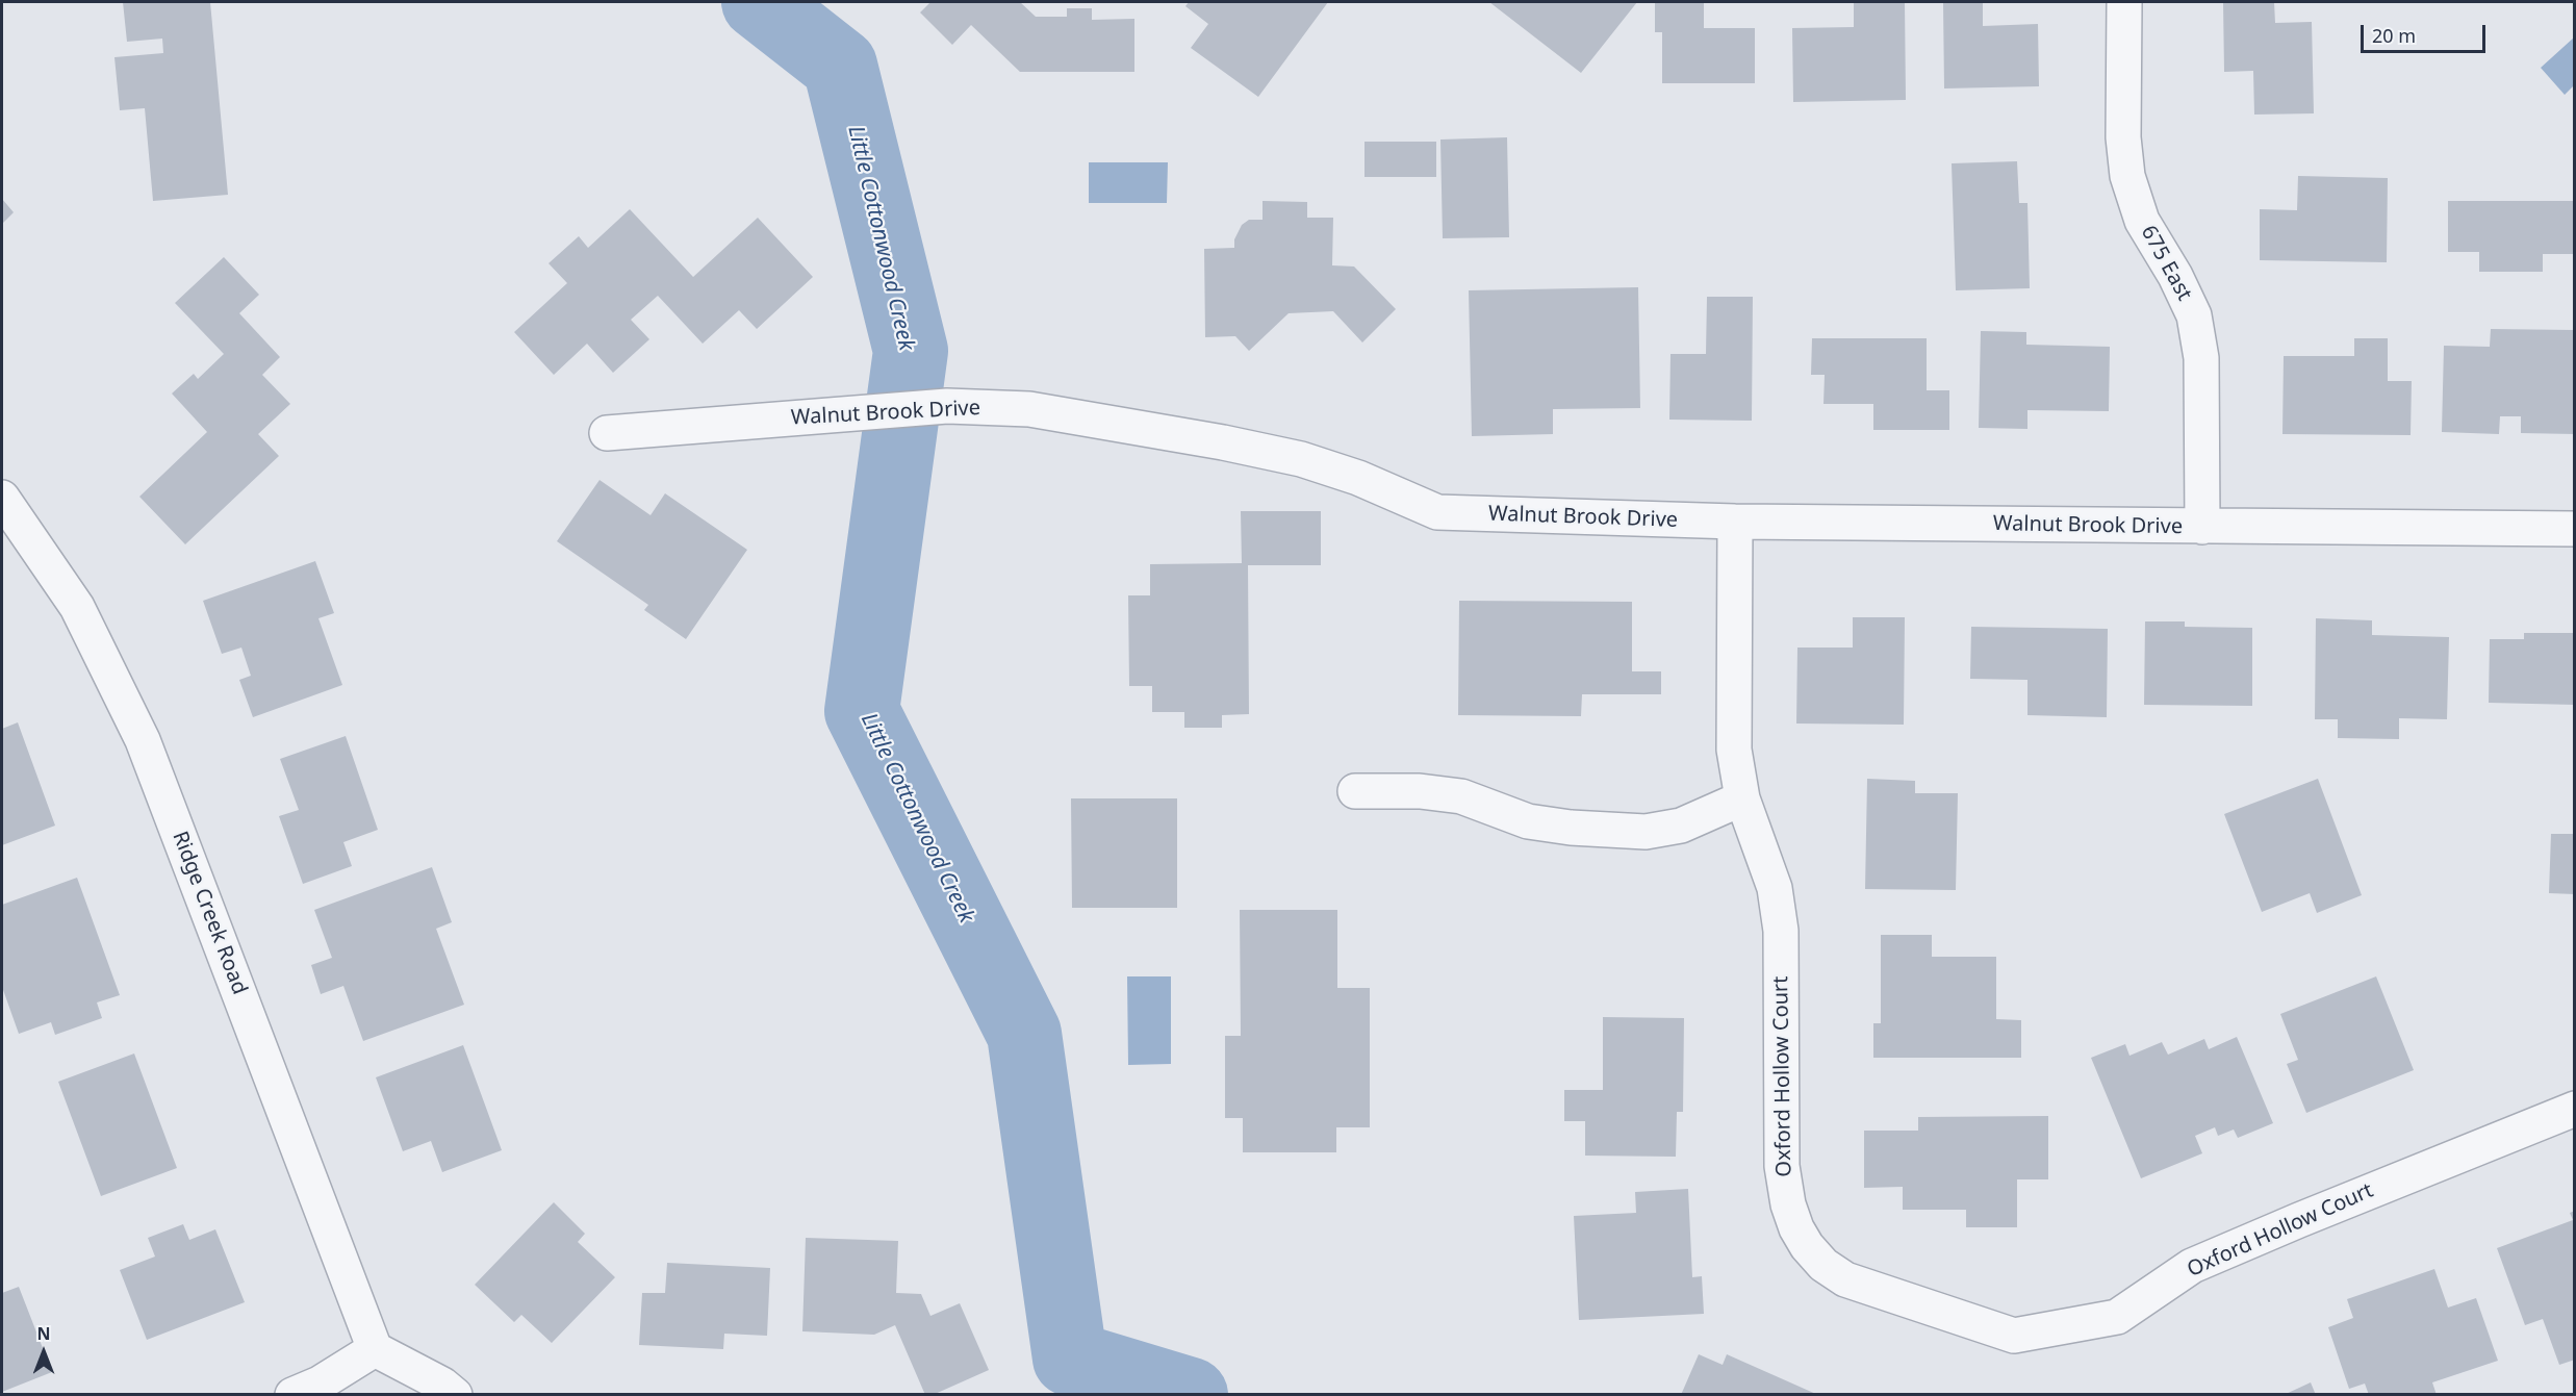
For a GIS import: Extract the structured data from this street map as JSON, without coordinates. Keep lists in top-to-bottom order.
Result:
{
  "streets": {
    "street": [
      "675 East",
      "Walnut Brook Drive",
      "Ridge Creek Road",
      "Oxford Hollow Court"
    ]
  },
  "crossings": [
    ["675 East", "Walnut Brook Drive"],
    ["Walnut Brook Drive", "Oxford Hollow Court"]
  ],
  "water": ["Little Cottonwood Creek"],
  "scale_bar": "20 m",
  "north": "top"
}
